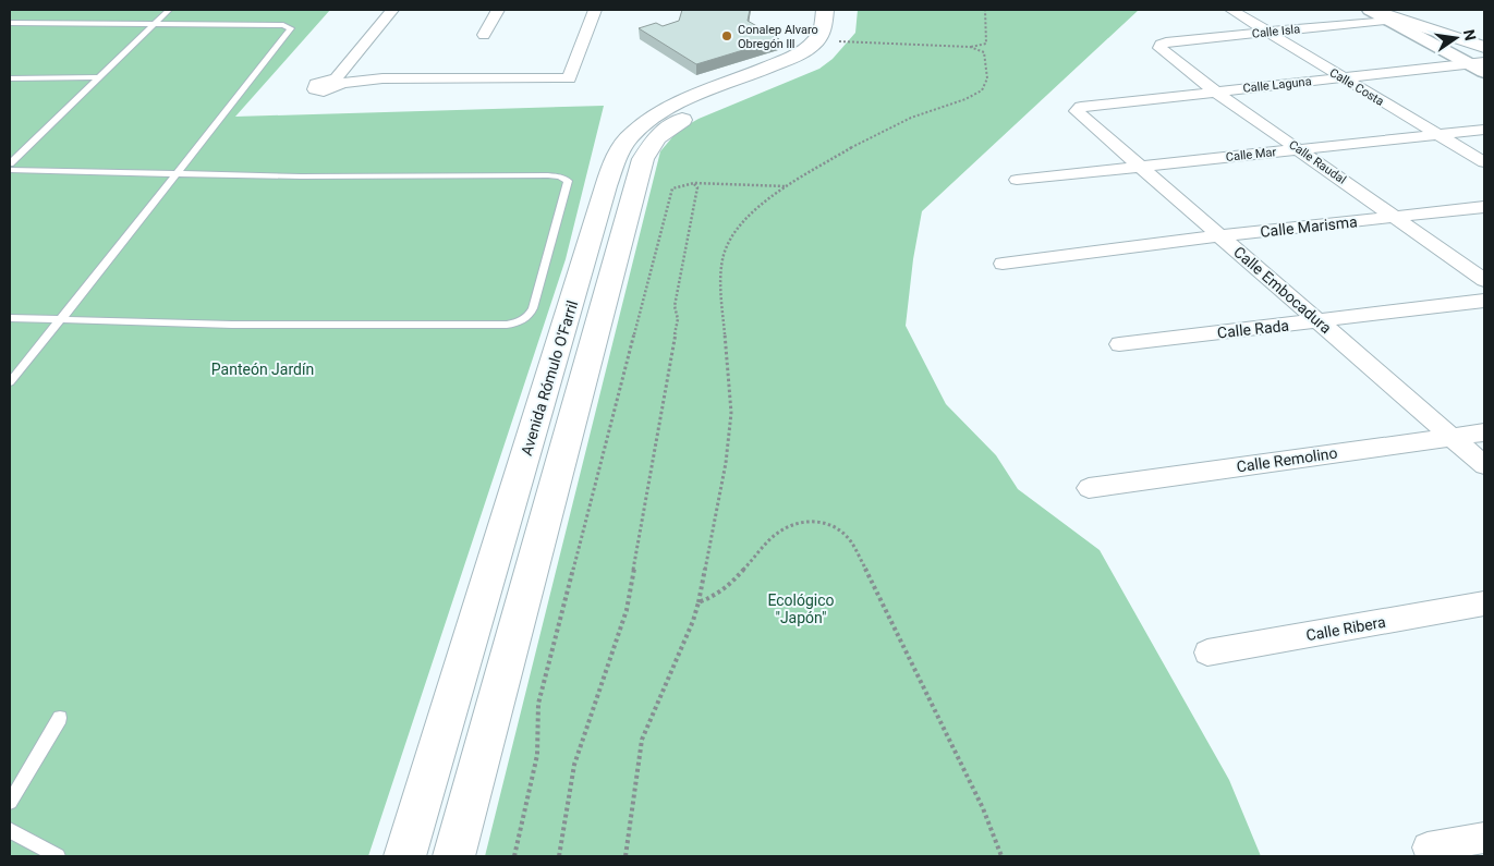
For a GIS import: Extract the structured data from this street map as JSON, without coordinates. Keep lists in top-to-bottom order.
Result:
{
  "streets": {
    "main road": ["Avenida Rómulo O'Farril"],
    "street": [
      "Calle Isla",
      "Calle Laguna",
      "Calle Costa",
      "Calle Mar",
      "Calle Raudal",
      "Calle Marisma",
      "Calle Embocadura",
      "Calle Rada",
      "Calle Remolino",
      "Calle Ribera"
    ]
  },
  "crossings": [
    ["Calle Isla", "Calle Costa"],
    ["Calle Isla", "Calle Raudal"],
    ["Calle Laguna", "Calle Costa"],
    ["Calle Laguna", "Calle Raudal"],
    ["Calle Laguna", "Calle Embocadura"],
    ["Calle Costa", "Calle Mar"],
    ["Calle Mar", "Calle Raudal"],
    ["Calle Mar", "Calle Embocadura"],
    ["Calle Raudal", "Calle Marisma"],
    ["Calle Marisma", "Calle Embocadura"],
    ["Calle Embocadura", "Calle Rada"],
    ["Calle Embocadura", "Calle Remolino"]
  ],
  "parks": ["Panteón Jardín", "Ecológico \"Japón\""],
  "places": ["Conalep Alvaro Obregón lll"],
  "north": "right"
}
